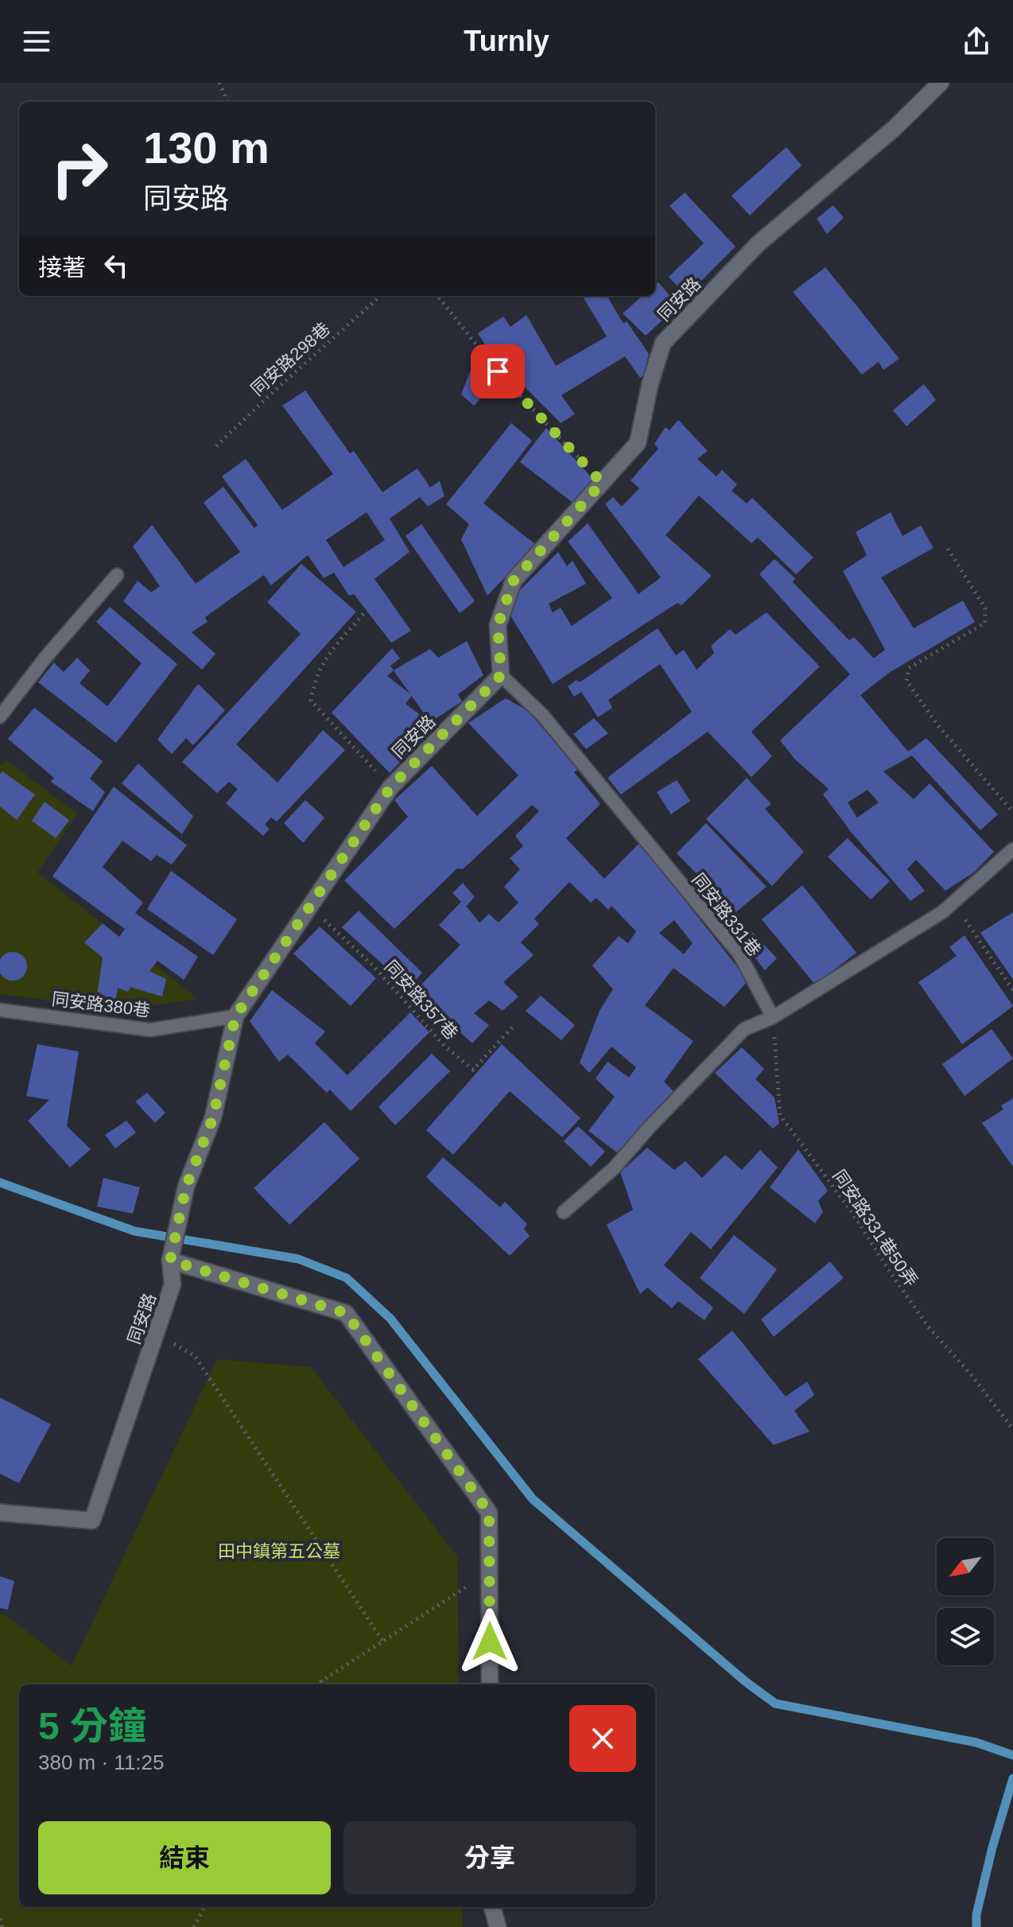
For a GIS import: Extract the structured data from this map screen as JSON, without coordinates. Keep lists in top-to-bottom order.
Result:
{
  "streets": {
    "street": ["同安路"],
    "lane": ["同安路331巷", "同安路380巷"],
    "path": ["同安路298巷", "同安路357巷", "同安路331巷50弄"]
  },
  "crossings": [
    ["同安路", "同安路331巷"],
    ["同安路", "同安路357巷"],
    ["同安路", "同安路380巷"],
    ["同安路331巷", "同安路331巷50弄"]
  ],
  "parks": ["田中鎮第五公墓"],
  "north": "bottom left",
  "page": {
    "header": "Turnly",
    "turn": ["130 m", "同安路"],
    "then": "接著",
    "heading": ["5 分鐘", "380 m · 11:25"],
    "buttons": ["結束", "分享"]
  }
}
